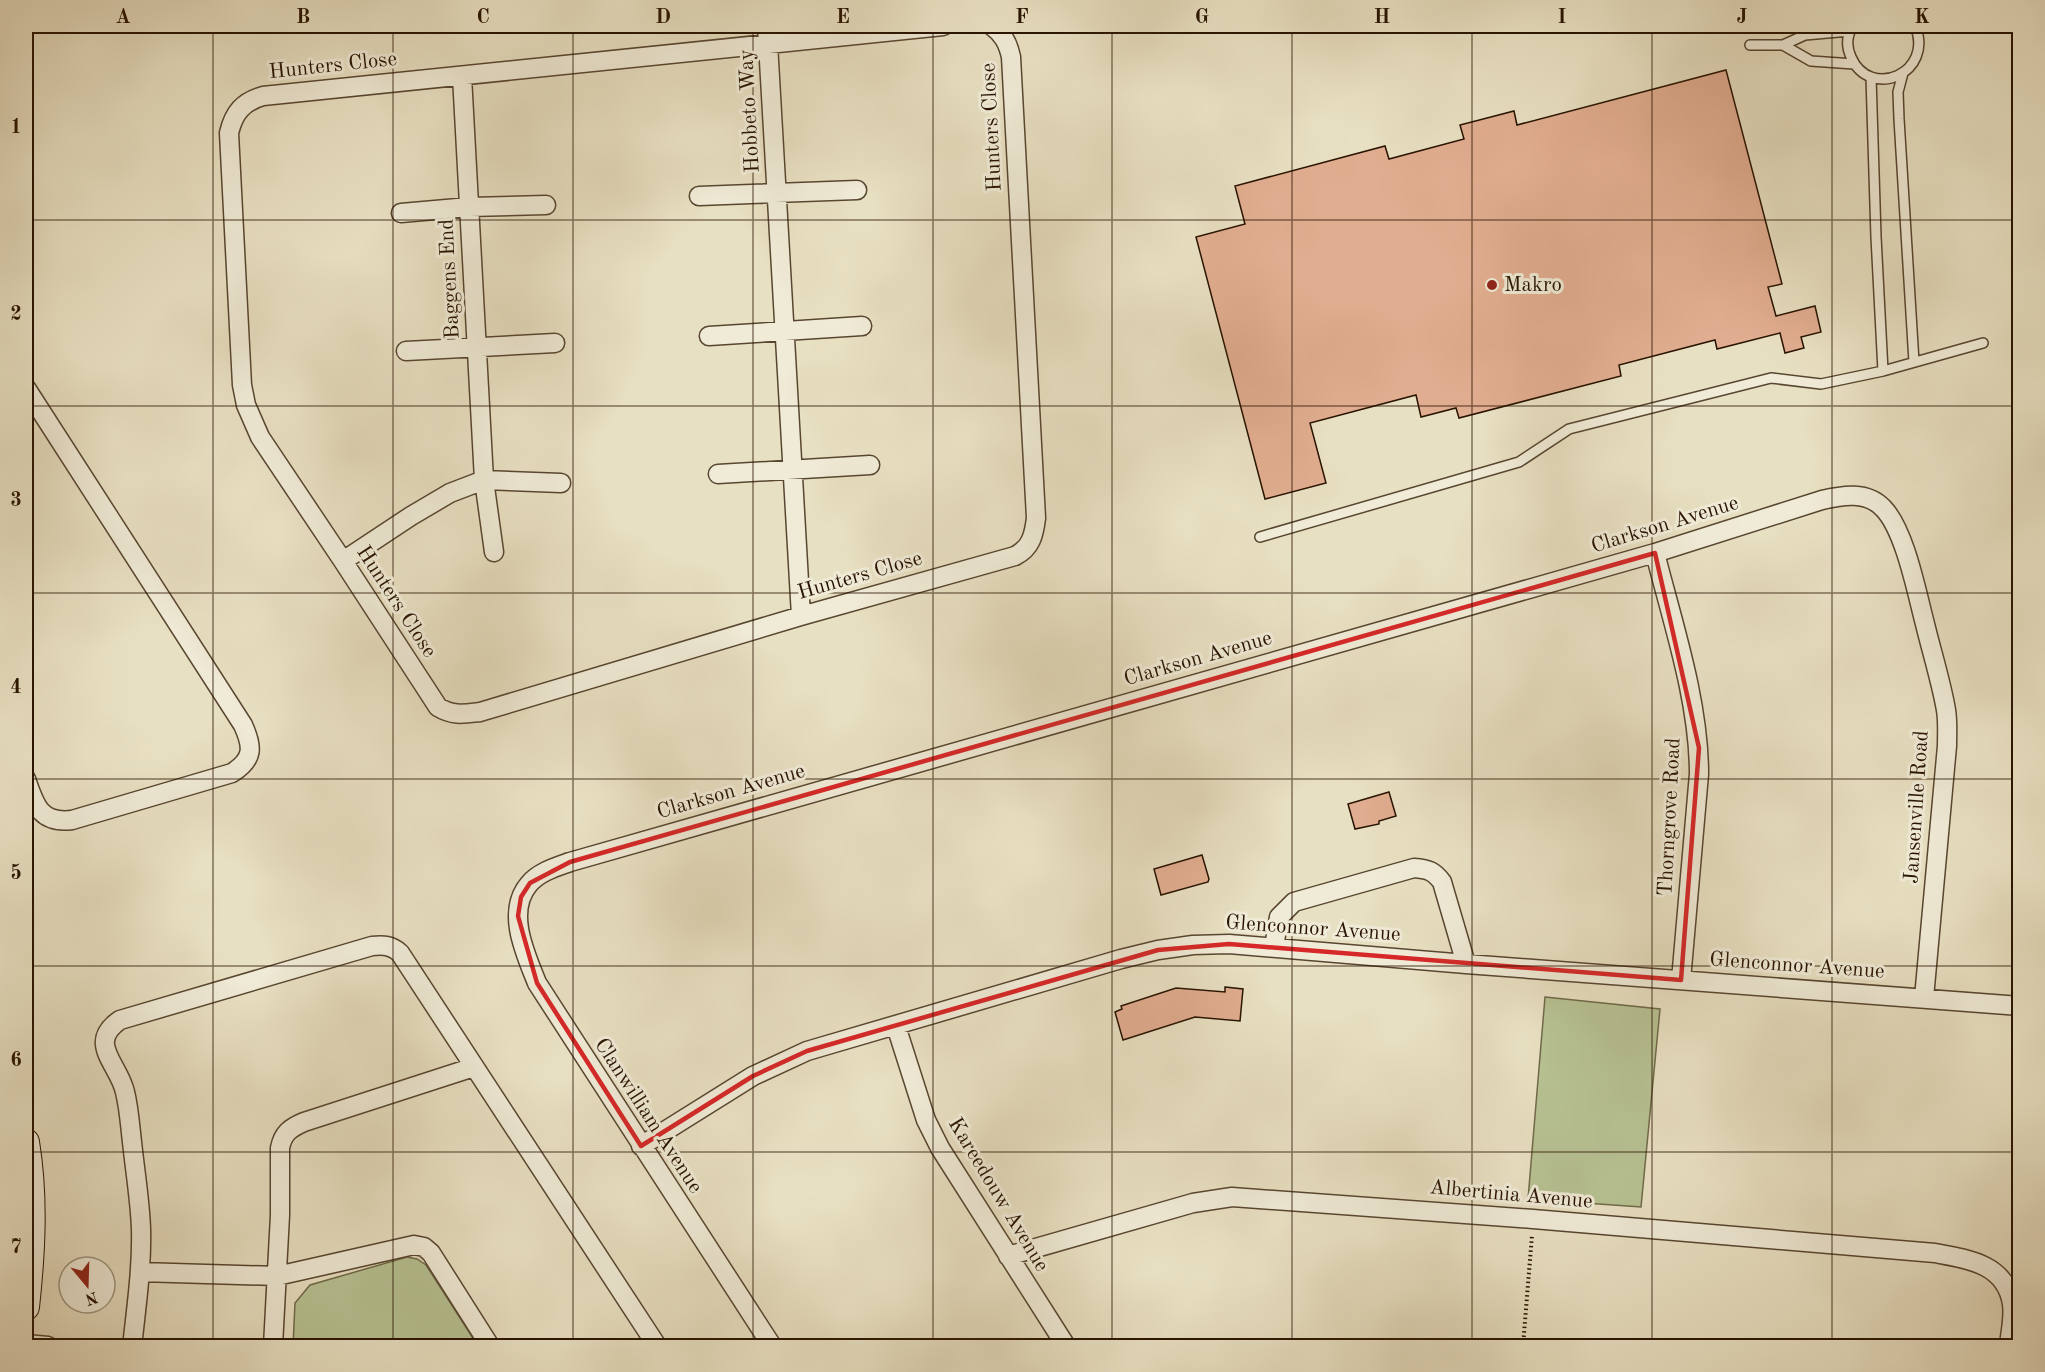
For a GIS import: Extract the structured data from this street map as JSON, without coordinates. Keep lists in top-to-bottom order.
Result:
{
  "streets": {
    "street": [
      "Hunters Close",
      "Hobbeto Way",
      "Baggens End",
      "Clarkson Avenue",
      "Jansenville Road",
      "Thorngrove Road",
      "Glenconnor Avenue",
      "Clanwilliam Avenue",
      "Kareedouw Avenue",
      "Albertinia Avenue"
    ]
  },
  "crossings": [
    ["Hunters Close", "Hobbeto Way"],
    ["Hunters Close", "Baggens End"],
    ["Clarkson Avenue", "Jansenville Road"],
    ["Clarkson Avenue", "Thorngrove Road"],
    ["Clarkson Avenue", "Clanwilliam Avenue"],
    ["Jansenville Road", "Glenconnor Avenue"],
    ["Thorngrove Road", "Glenconnor Avenue"],
    ["Glenconnor Avenue", "Clanwilliam Avenue"],
    ["Glenconnor Avenue", "Kareedouw Avenue"],
    ["Kareedouw Avenue", "Albertinia Avenue"]
  ],
  "places": ["Makro"],
  "north": "bottom",
  "grid": {
    "columns": [
      "A",
      "B",
      "C",
      "D",
      "E",
      "F",
      "G",
      "H",
      "I",
      "J",
      "K"
    ],
    "rows": [
      "1",
      "2",
      "3",
      "4",
      "5",
      "6",
      "7"
    ]
  }
}
